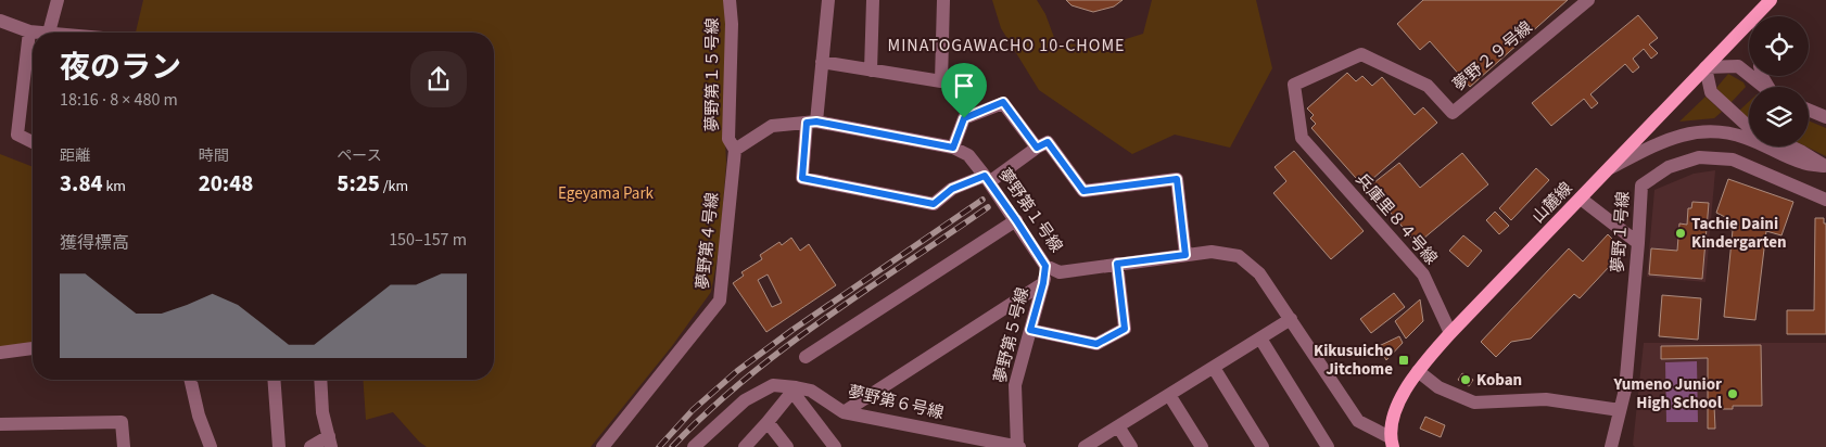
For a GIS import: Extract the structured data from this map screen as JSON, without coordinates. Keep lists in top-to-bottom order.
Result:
{
  "streets": {
    "main road": ["山麓線"],
    "street": [
      "夢野２９号線",
      "夢野第１５号線",
      "夢野第１号線",
      "兵庫里８４号線",
      "夢野１号線",
      "夢野第４号線",
      "夢野第５号線",
      "夢野第６号線"
    ]
  },
  "crossings": [
    ["夢野２９号線", "兵庫里８４号線"],
    ["夢野第１５号線", "夢野第４号線"],
    ["山麓線", "夢野第１号線"],
    ["山麓線", "兵庫里８４号線"],
    ["夢野第１号線", "夢野第５号線"],
    ["夢野第５号線", "夢野第６号線"]
  ],
  "districts": ["MINATOGAWACHO 10-CHOME"],
  "parks": ["Egeyama Park"],
  "places": {
    "other": ["Tachie Daini Kindergarten", "Koban", "Yumeno Junior High School"],
    "transit": ["Kikusuicho Jitchome"]
  },
  "page": {
    "heading": ["夜のラン", "18:16 · 8 × 480 m"],
    "stats": [
      ["距離", "3.84 km"],
      ["時間", "20:48"],
      ["ペース", "5:25 /km"]
    ],
    "chart": ["獲得標高", "150–157 m"]
  }
}
